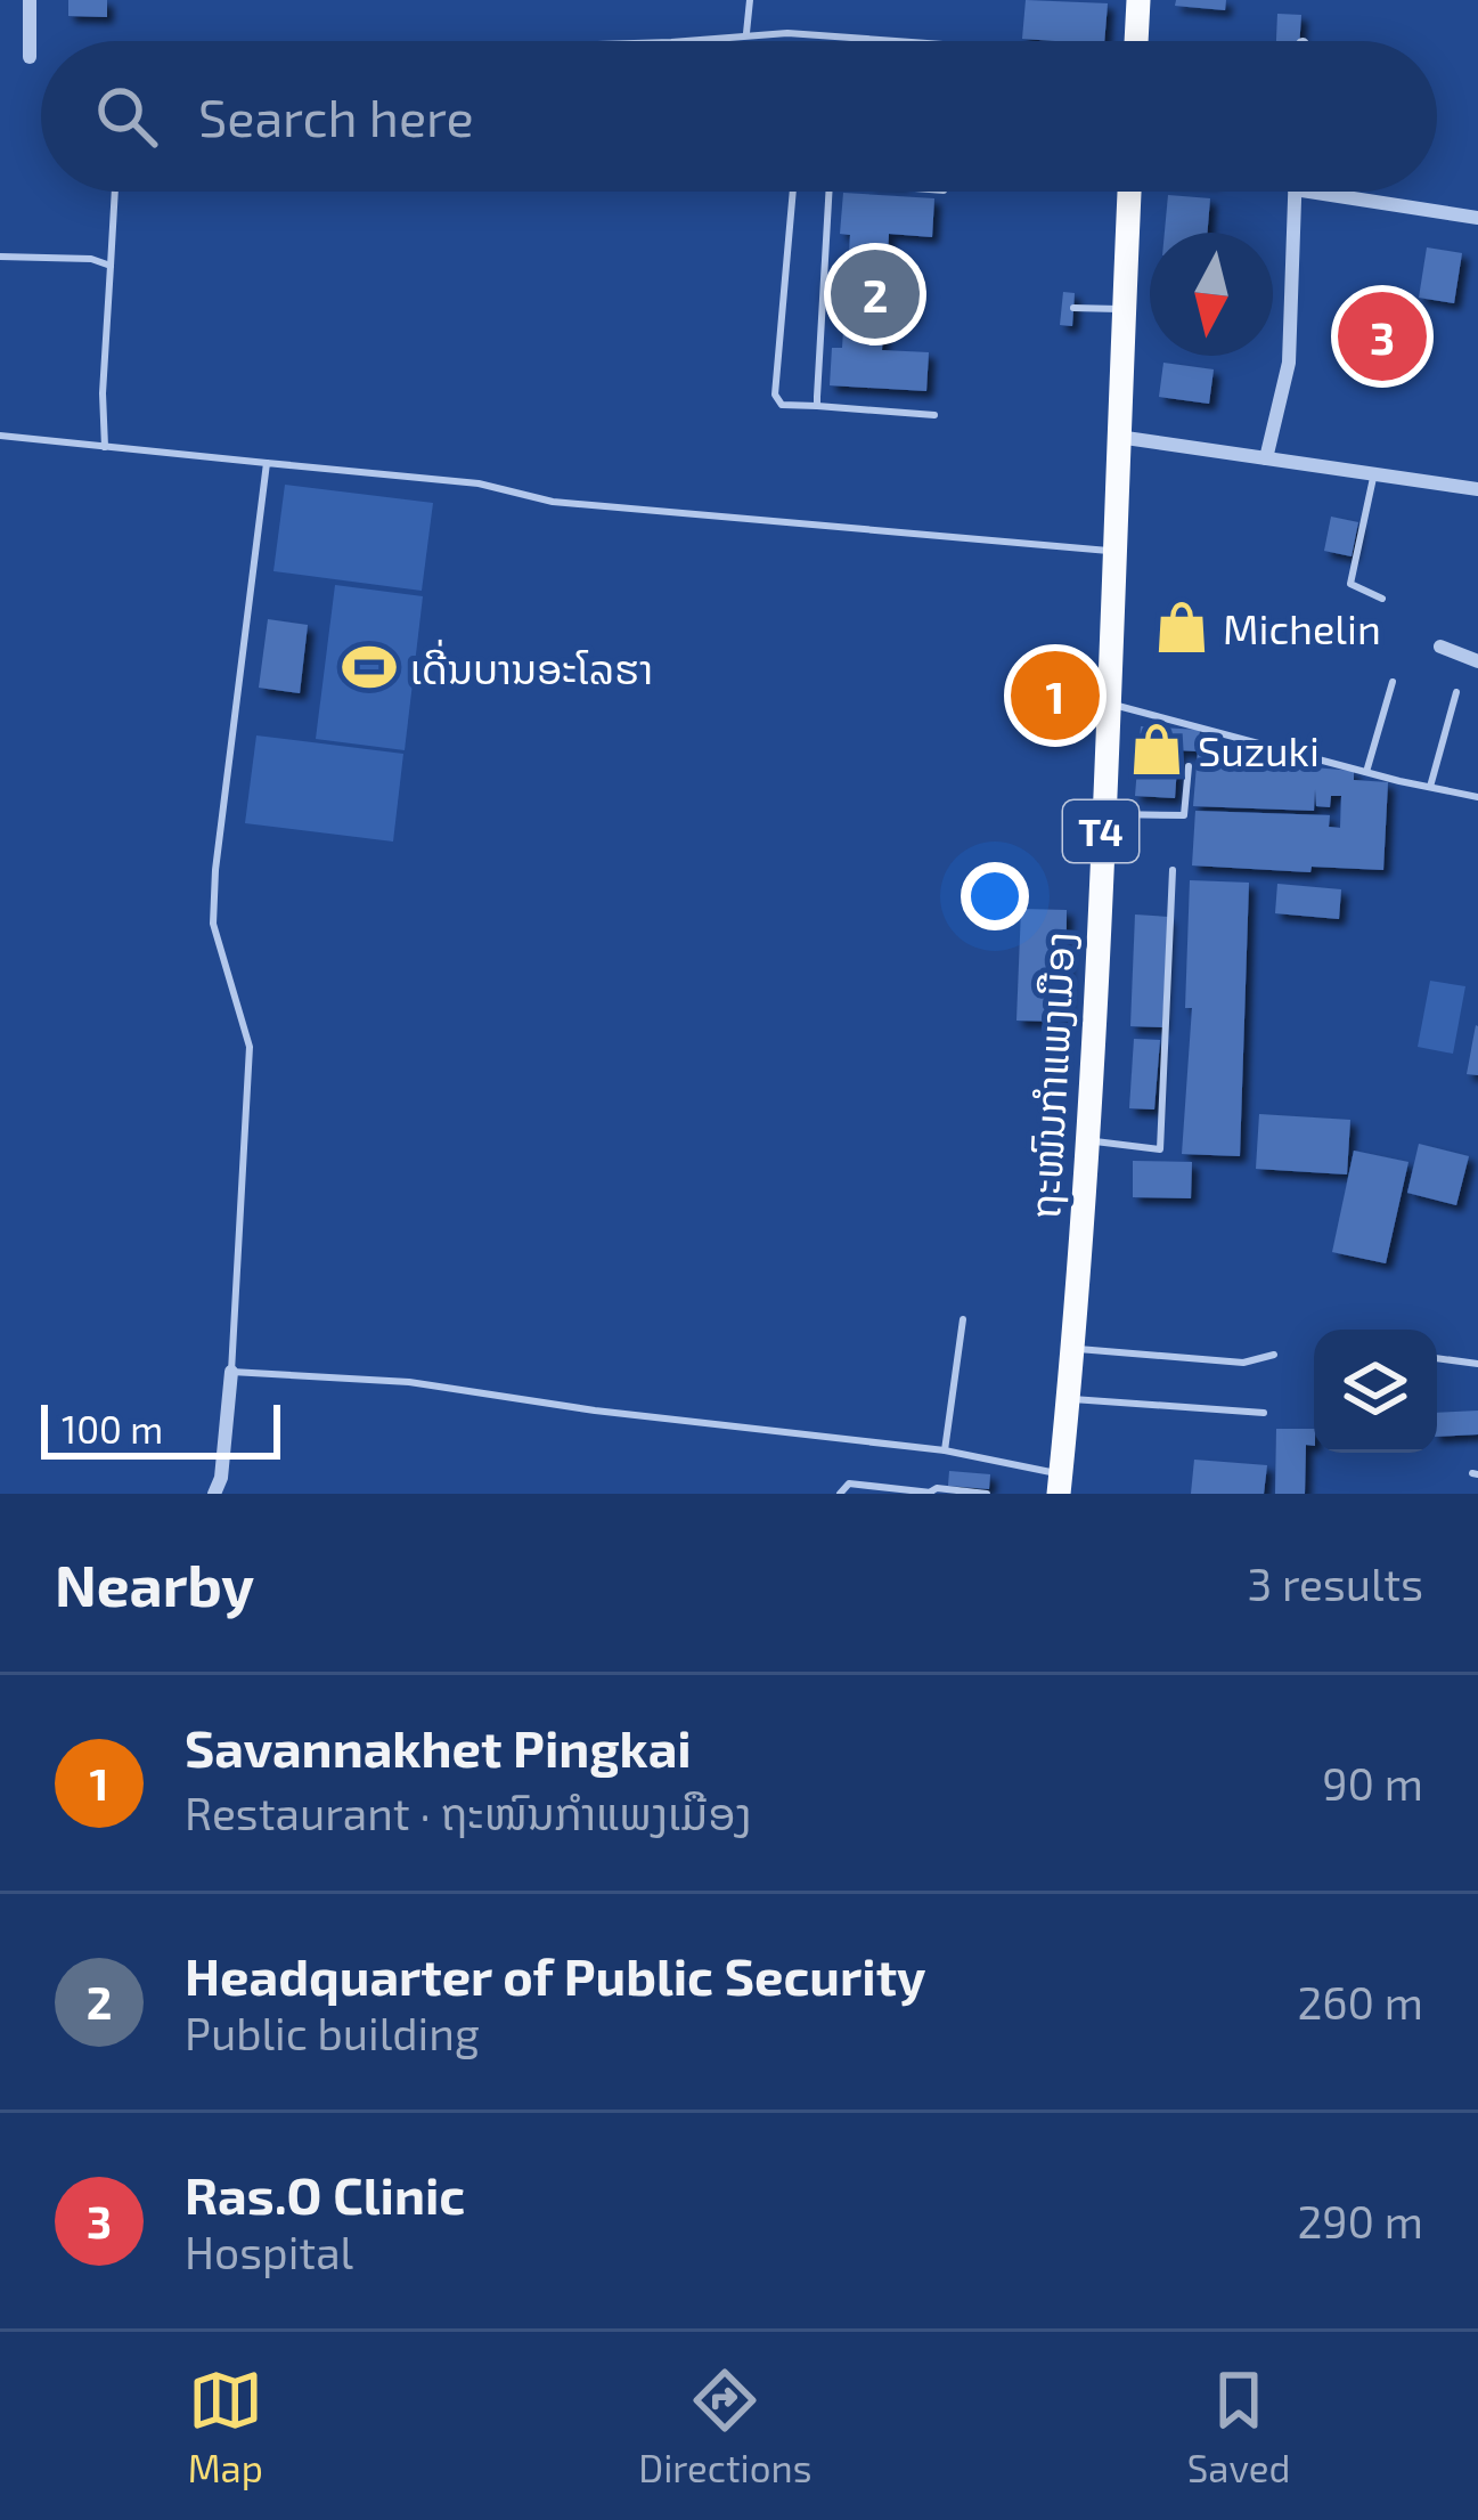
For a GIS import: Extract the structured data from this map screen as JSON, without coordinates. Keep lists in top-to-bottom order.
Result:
{
  "streets": {
    "main road": ["T4", "ຖະໜົນກຳແພງເມືອງ"]
  },
  "places": {
    "shop": ["Michelin", "Suzuki"],
    "sports": ["ເດີ່ນບານອະໂລຮາ"]
  },
  "scale_bar": "100 m",
  "north": "bottom",
  "page": {
    "search": "Search here",
    "pins": ["2", "3", "1"],
    "scale": "100 m",
    "heading": ["Nearby", "3 results"],
    "list": [
      {
        "mark": "1",
        "name": "Savannakhet Pingkai",
        "note": "Restaurant · ຖະໜົນກຳແພງເມືອງ",
        "value": "90 m"
      },
      {
        "mark": "2",
        "name": "Headquarter of Public Security",
        "note": "Public building",
        "value": "260 m"
      },
      {
        "mark": "3",
        "name": "Ras.O Clinic",
        "note": "Hospital",
        "value": "290 m"
      }
    ],
    "nav": ["Map", "Directions", "Saved"]
  }
}
